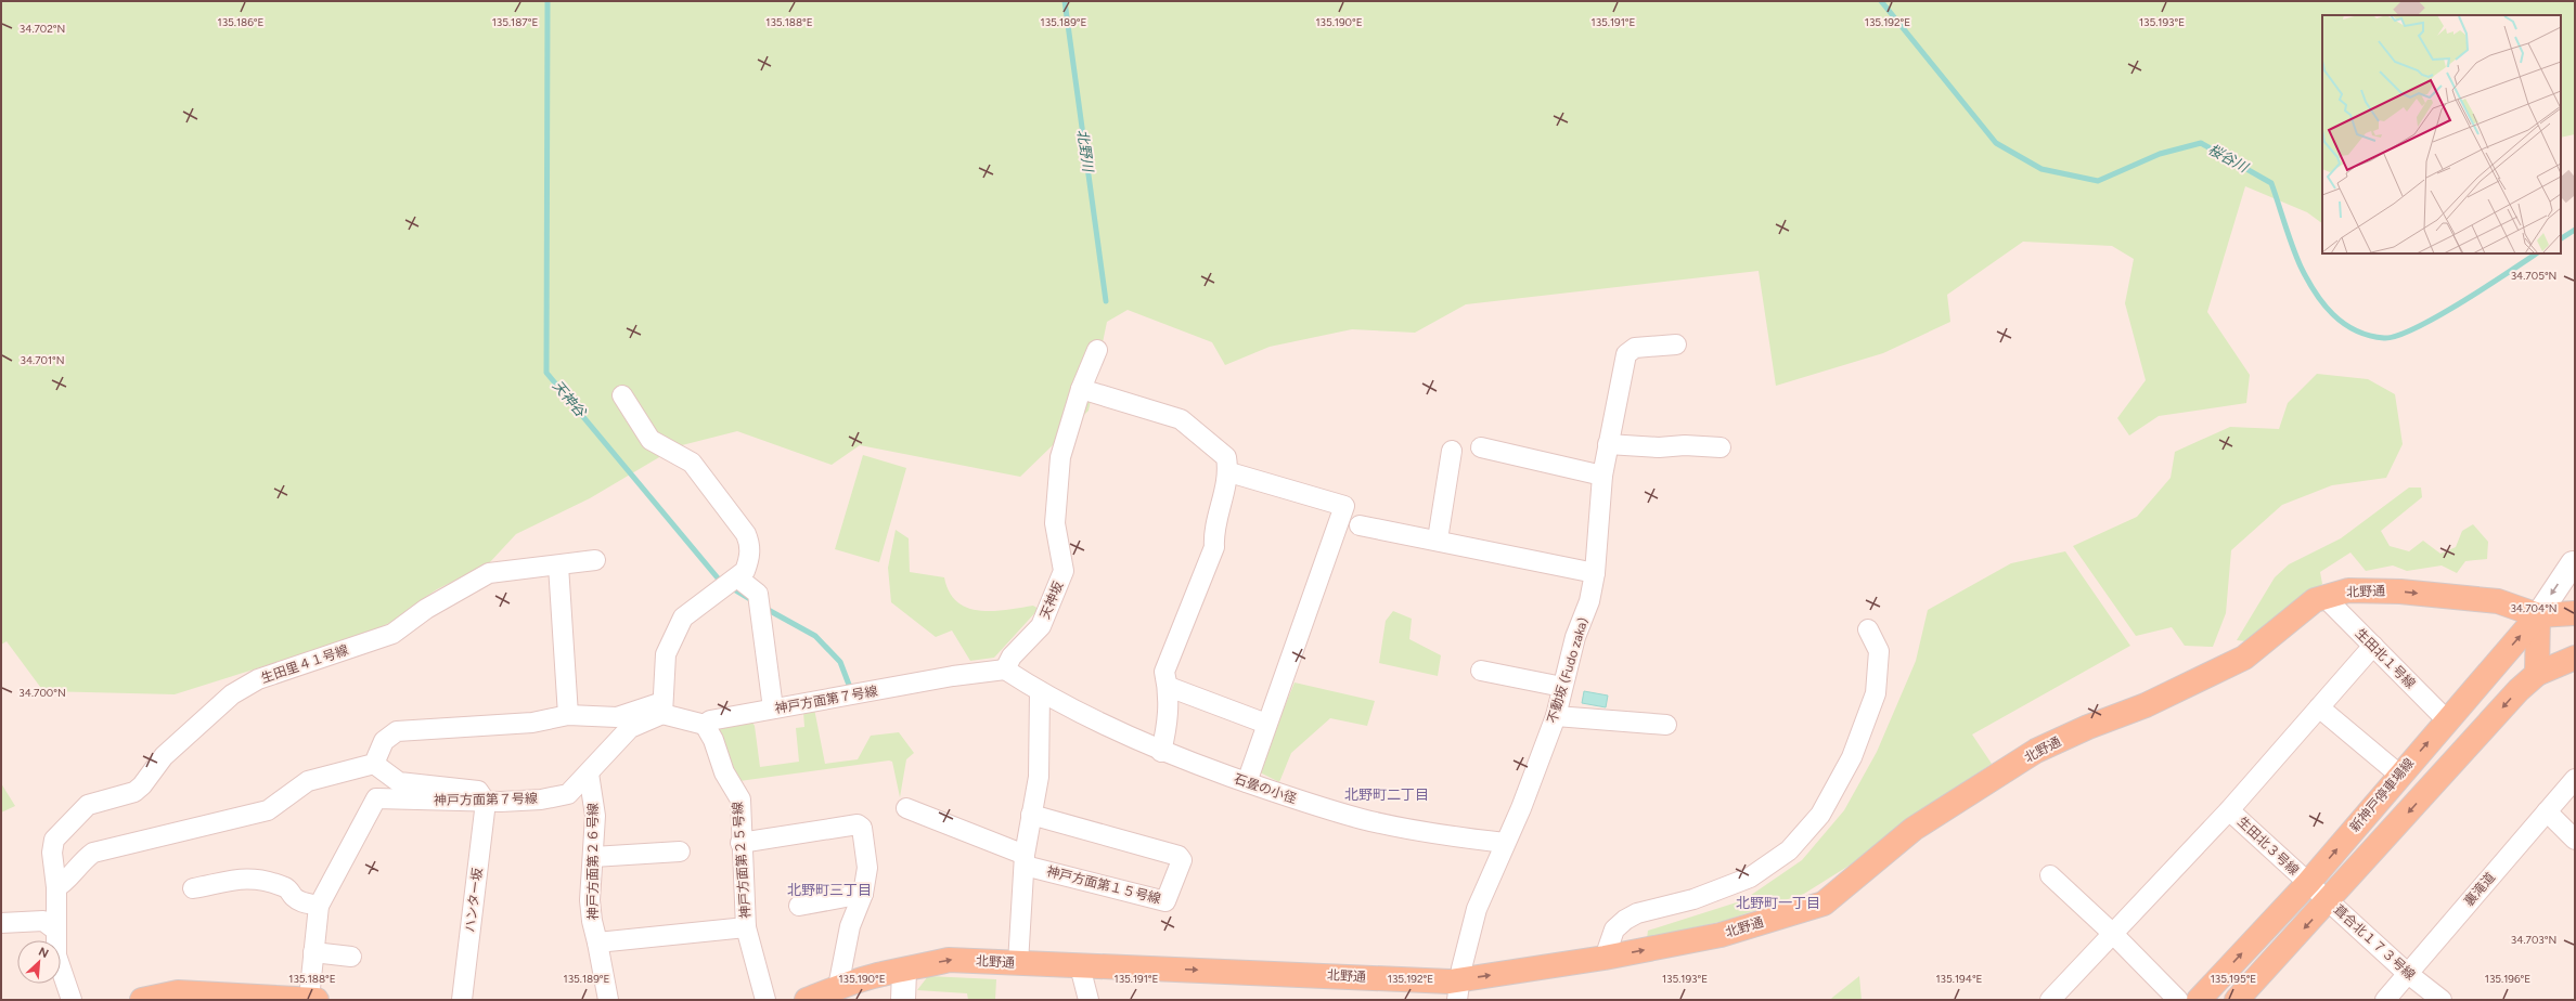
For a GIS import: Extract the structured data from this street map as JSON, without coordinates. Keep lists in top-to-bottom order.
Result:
{
  "streets": {
    "main road": ["北野通", "新神戸停車場線"],
    "street": [
      "天神坂",
      "生田北１号線",
      "生田里４１号線",
      "不動坂 (Fudo zaka)",
      "神戸方面第７号線",
      "石畳の小径",
      "生田北３号線",
      "神戸方面第２５号線",
      "神戸方面第２６号線",
      "神戸方面第１５号線",
      "裏滝道",
      "ハンター坂",
      "葺合北１７３号線"
    ]
  },
  "crossings": [
    ["北野通", "生田北１号線"],
    ["北野通", "不動坂 (Fudo zaka)"],
    ["北野通", "新神戸停車場線"],
    ["天神坂", "神戸方面第７号線"],
    ["生田北１号線", "新神戸停車場線"],
    ["不動坂 (Fudo zaka)", "石畳の小径"],
    ["神戸方面第７号線", "神戸方面第２５号線"],
    ["神戸方面第７号線", "神戸方面第２６号線"],
    ["神戸方面第７号線", "ハンター坂"],
    ["新神戸停車場線", "生田北３号線"],
    ["新神戸停車場線", "葺合北１７３号線"],
    ["生田北３号線", "葺合北１７３号線"],
    ["裏滝道", "葺合北１７３号線"]
  ],
  "one_way": ["北野通"],
  "districts": ["北野町二丁目", "北野町三丁目", "北野町一丁目"],
  "water": ["北野川", "桜谷川", "天神谷"],
  "north": "top right",
  "coordinates": [
    "135.186°E",
    "135.187°E",
    "135.188°E",
    "135.189°E",
    "135.190°E",
    "135.191°E",
    "135.192°E",
    "135.193°E",
    "34.702°N",
    "34.705°N",
    "34.701°N",
    "34.704°N",
    "34.700°N",
    "34.703°N",
    "135.194°E",
    "135.195°E",
    "135.196°E"
  ]
}
